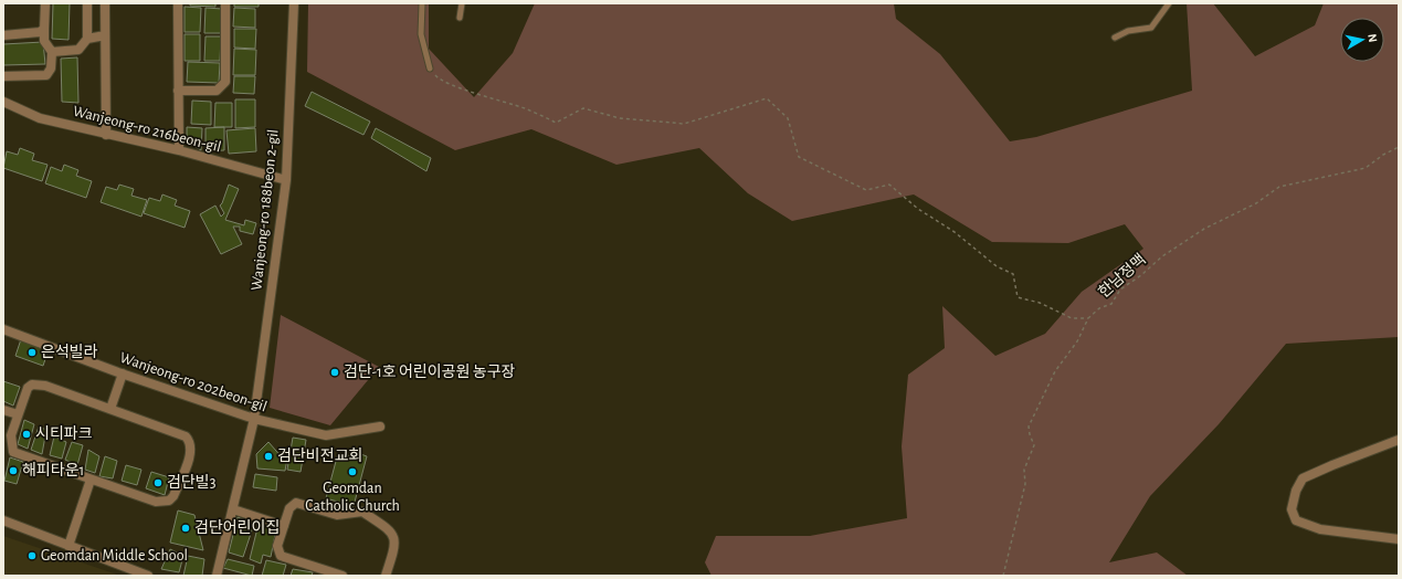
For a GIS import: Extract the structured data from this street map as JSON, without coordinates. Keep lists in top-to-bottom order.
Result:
{
  "streets": {
    "street": ["Wanjeong-ro 216beon-gil", "Wanjeong-ro 188beon 2-gil", "Wanjeong-ro 202beon-gil"],
    "path": ["한남정맥"]
  },
  "crossings": [
    ["Wanjeong-ro 216beon-gil", "Wanjeong-ro 188beon 2-gil"],
    ["Wanjeong-ro 188beon 2-gil", "Wanjeong-ro 202beon-gil"]
  ],
  "places": [
    "은석빌라",
    "검단-1호 어린이공원 농구장",
    "시티파크",
    "검단비전교회",
    "해피타운1",
    "Geomdan Catholic Church",
    "검단빌3",
    "검단어린이집",
    "Geomdan Middle School"
  ],
  "north": "right"
}
